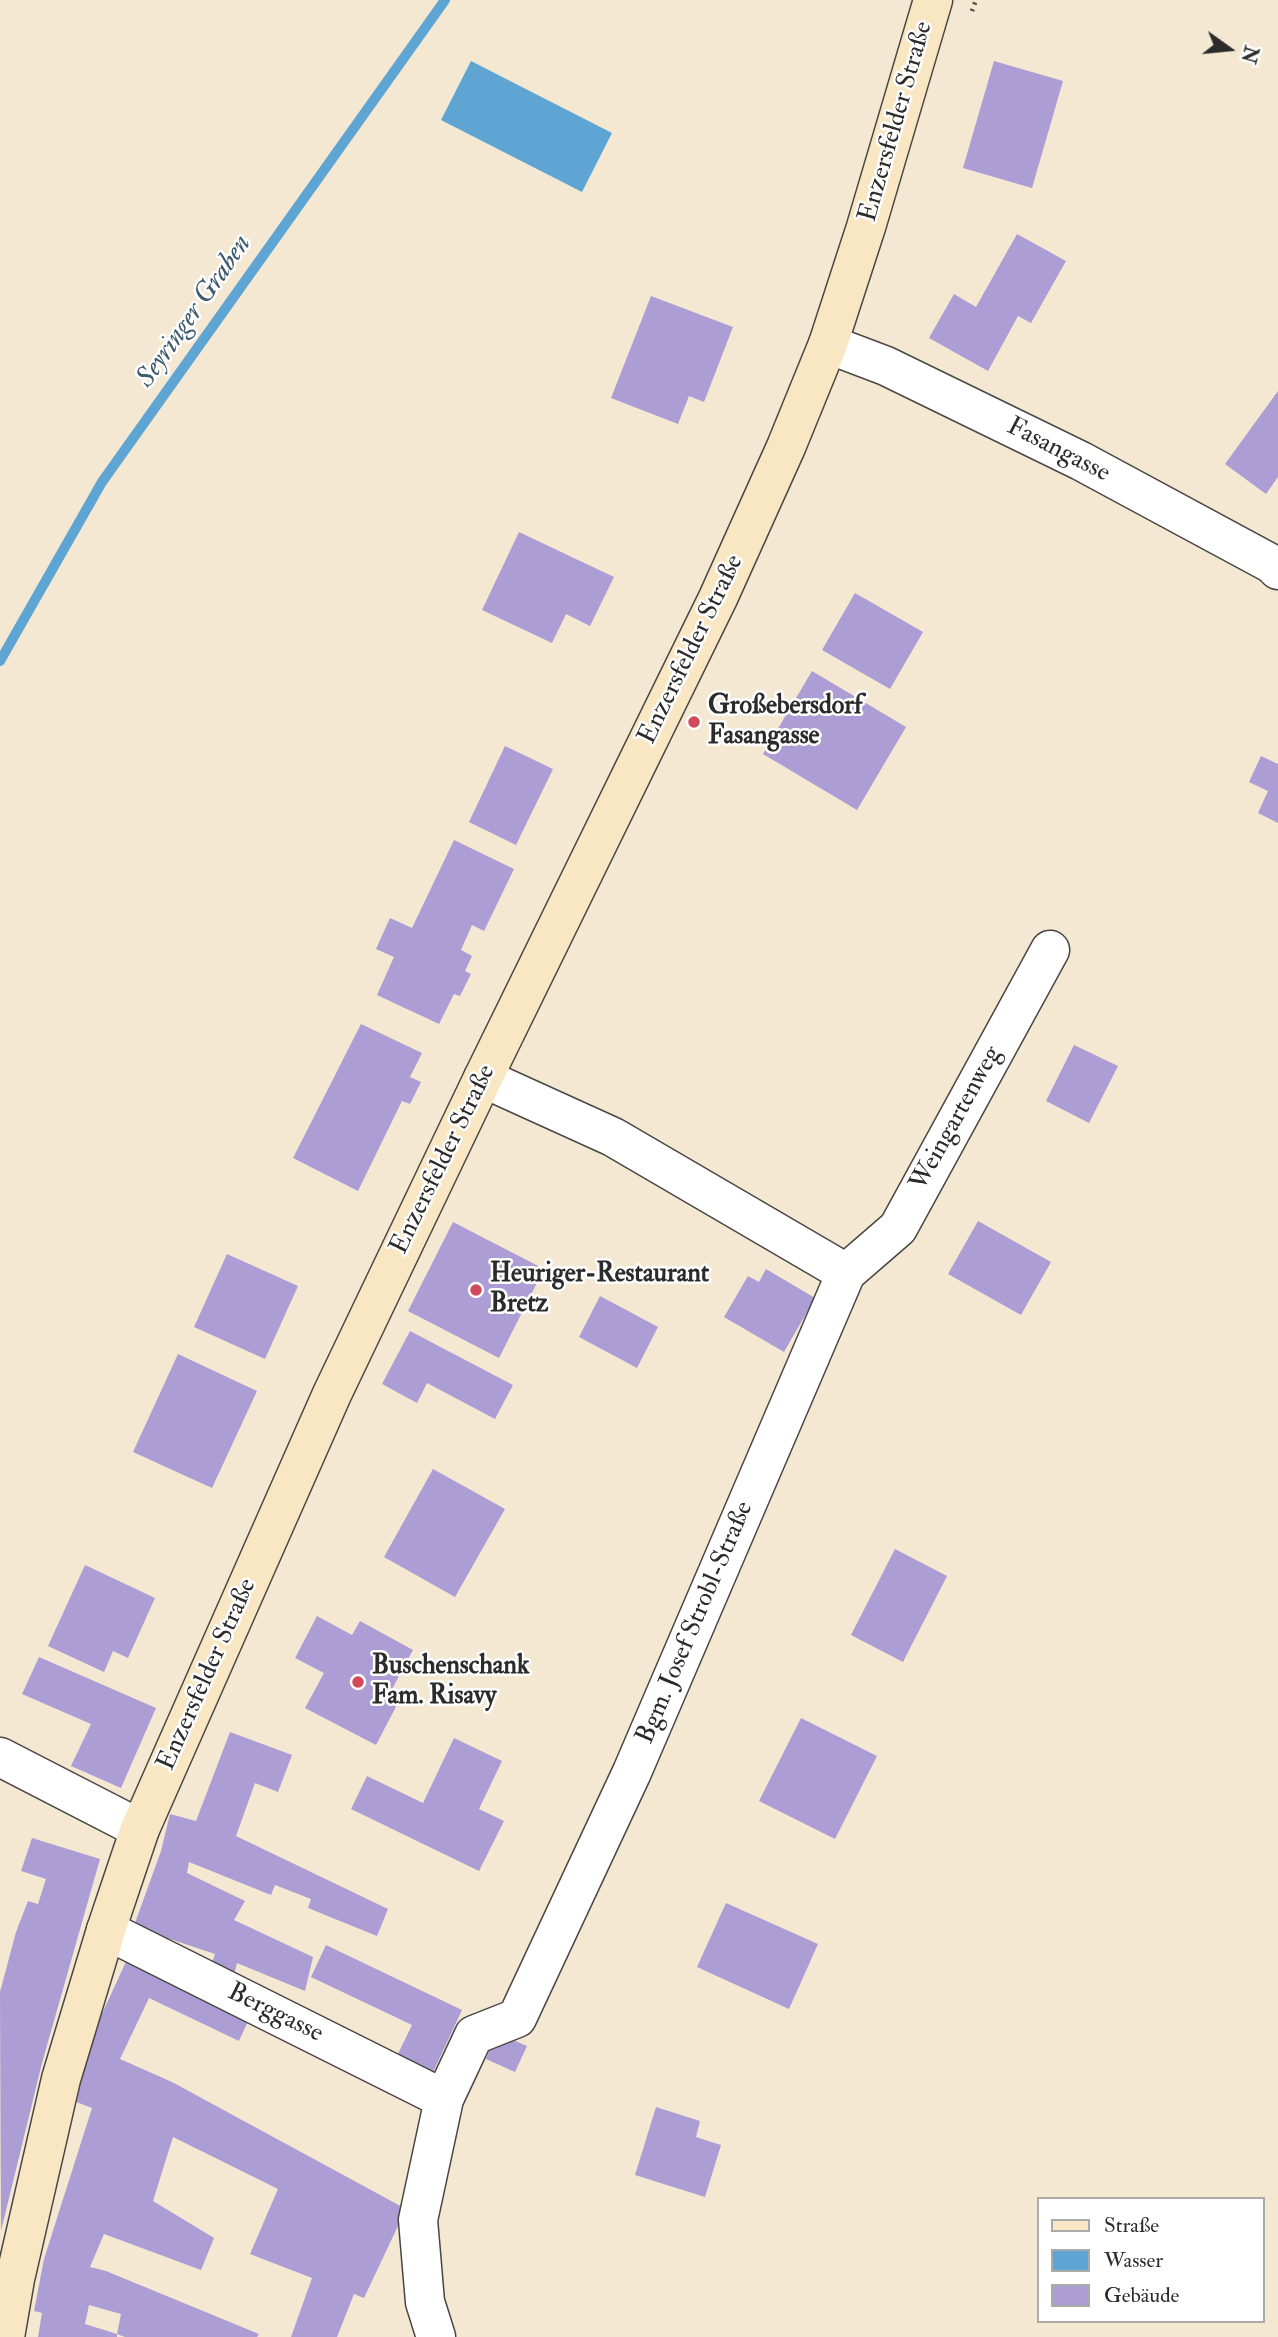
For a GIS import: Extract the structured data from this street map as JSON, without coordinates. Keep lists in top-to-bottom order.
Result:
{
  "streets": {
    "street": [
      "Enzersfelder Straße",
      "Fasangasse",
      "Weingartenweg",
      "Bgm. Josef Strobl-Straße",
      "Berggasse"
    ]
  },
  "crossings": [
    ["Enzersfelder Straße", "Fasangasse"],
    ["Enzersfelder Straße", "Berggasse"],
    ["Weingartenweg", "Bgm. Josef Strobl-Straße"],
    ["Bgm. Josef Strobl-Straße", "Berggasse"]
  ],
  "water": ["Seyringer Graben"],
  "places": ["Großebersdorf Fasangasse", "Heuriger-Restaurant Bretz", "Buschenschank Fam. Risavy"],
  "legend": ["Straße", "Wasser", "Gebäude"],
  "north": "right"
}
